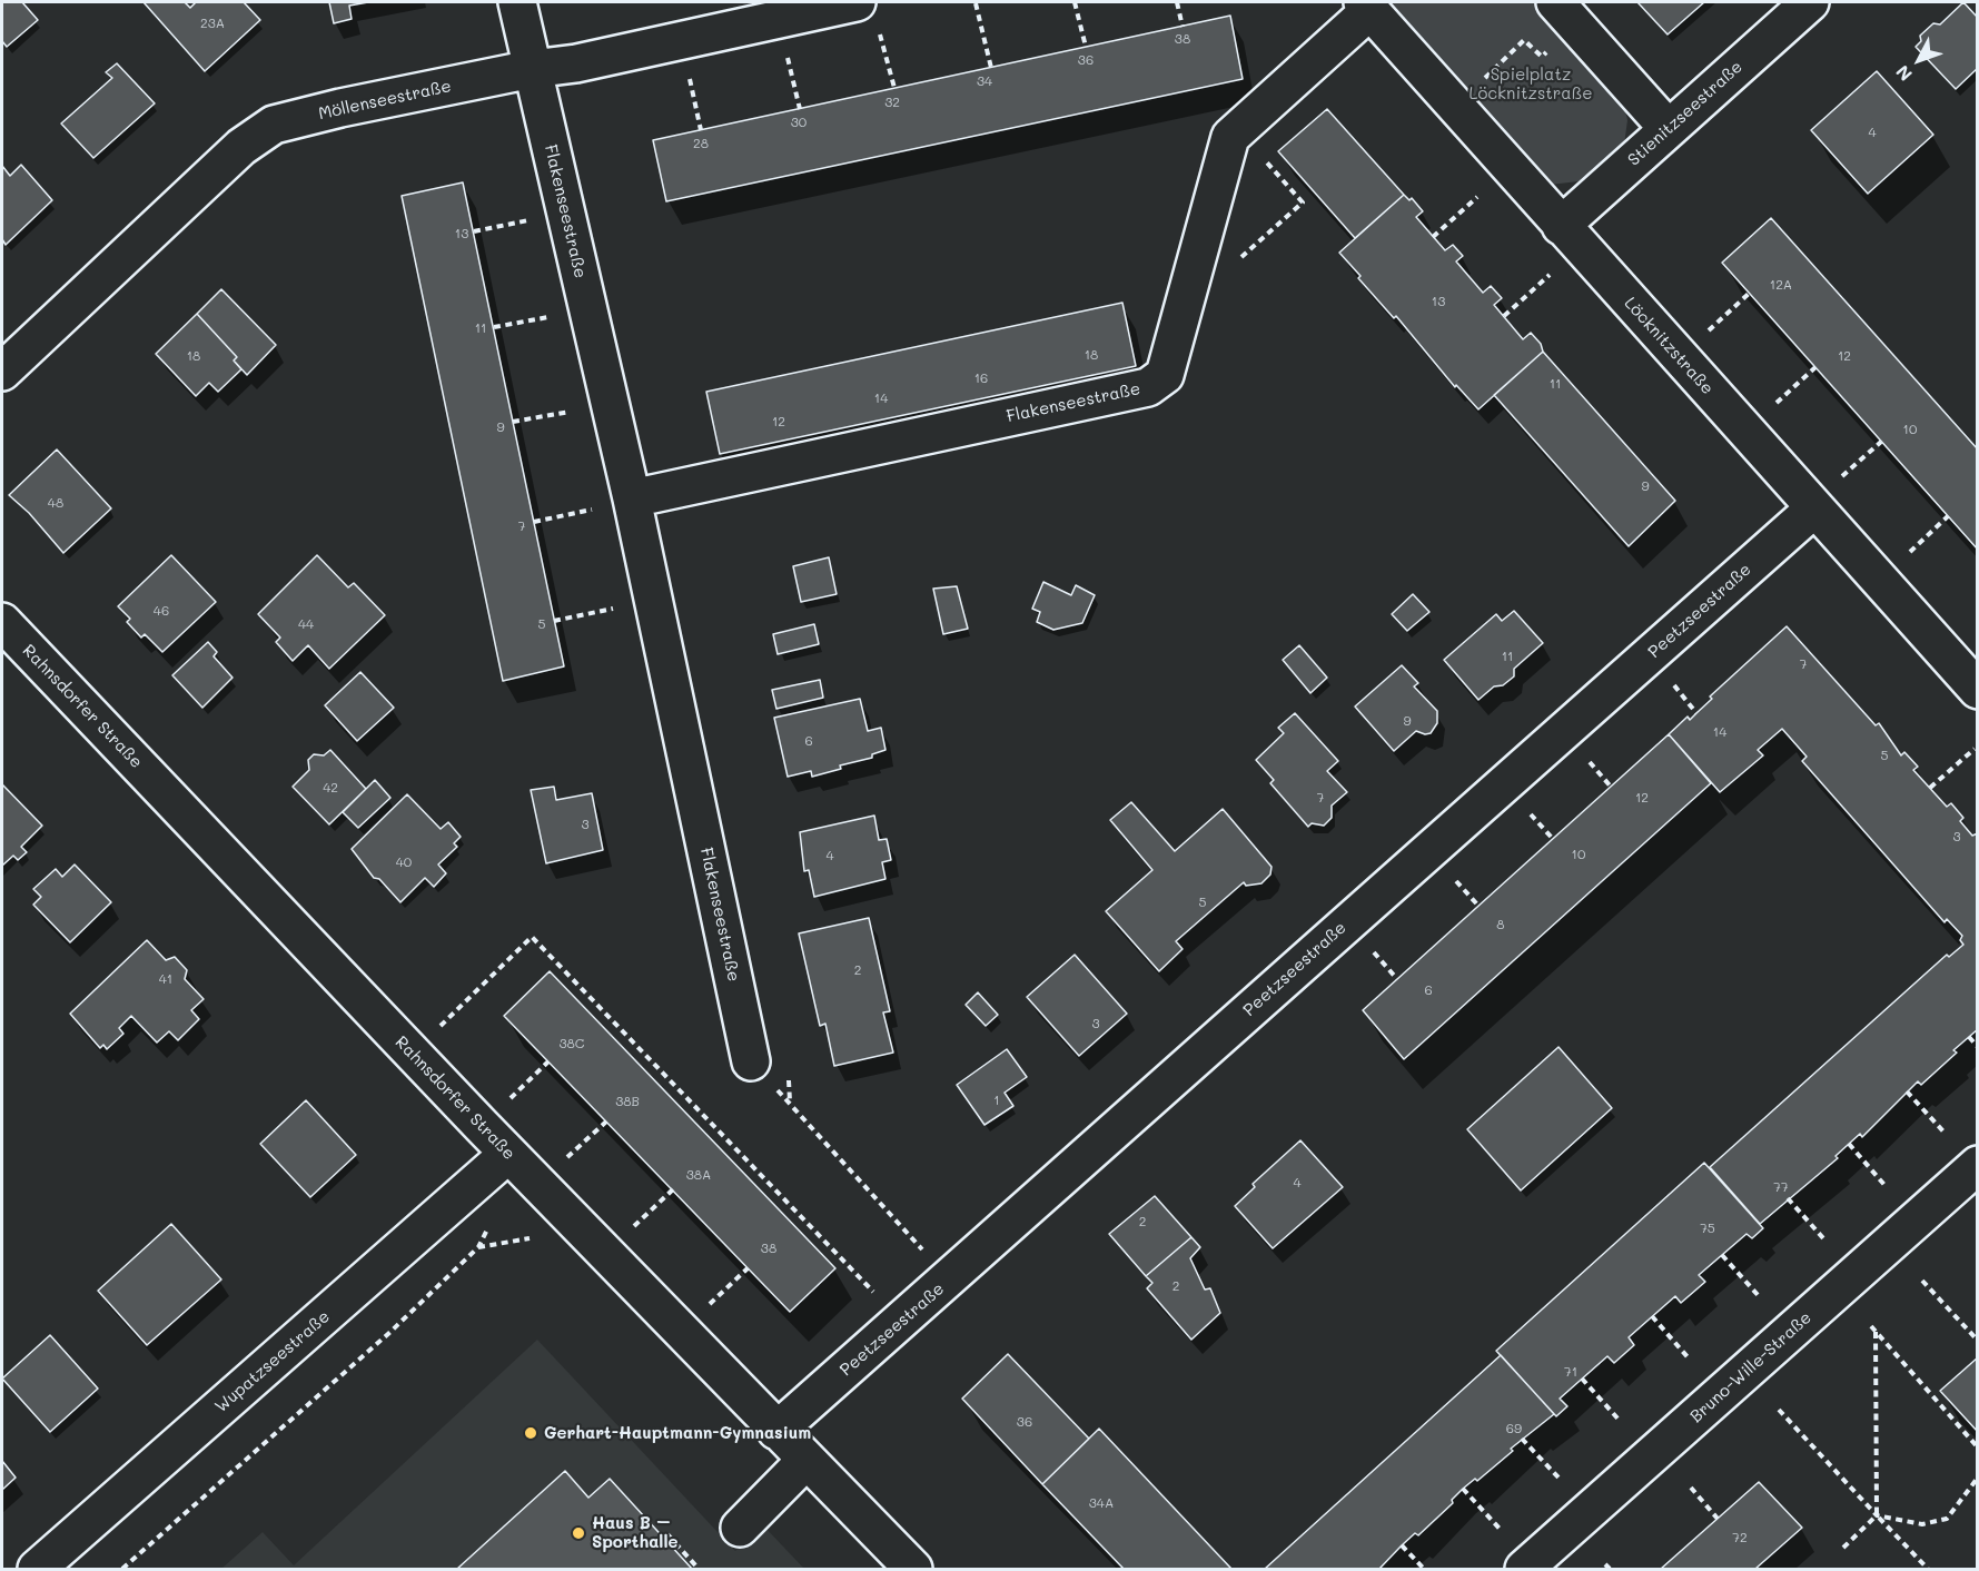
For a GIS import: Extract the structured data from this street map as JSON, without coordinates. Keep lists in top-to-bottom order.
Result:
{
  "streets": {
    "street": [
      "Möllenseestraße",
      "Stienitzseestraße",
      "Flakenseestraße",
      "Löcknitzstraße",
      "Peetzseestraße",
      "Rahnsdorfer Straße",
      "Wupatzseestraße",
      "Bruno-Wille-Straße"
    ]
  },
  "crossings": [
    ["Möllenseestraße", "Flakenseestraße"],
    ["Stienitzseestraße", "Löcknitzstraße"],
    ["Flakenseestraße", "Löcknitzstraße"],
    ["Löcknitzstraße", "Peetzseestraße"],
    ["Peetzseestraße", "Rahnsdorfer Straße"],
    ["Rahnsdorfer Straße", "Wupatzseestraße"]
  ],
  "parks": ["Spielplatz Löcknitzstraße"],
  "places": ["Gerhart-Hauptmann-Gymnasium", "Haus B – Sporthalle"],
  "house_numbers": [
    "23A",
    "38",
    "36",
    "34",
    "32",
    "30",
    "4",
    "28",
    "13",
    "12A",
    "13",
    "11",
    "18",
    "18",
    "12",
    "16",
    "11",
    "14",
    "12",
    "9",
    "10",
    "9",
    "48",
    "7",
    "46",
    "44",
    "5",
    "11",
    "7",
    "9",
    "14",
    "6",
    "5",
    "42",
    "7",
    "12",
    "3",
    "3",
    "10",
    "4",
    "40",
    "5",
    "8",
    "2",
    "41",
    "6",
    "3",
    "38C",
    "1",
    "38B",
    "38A",
    "4",
    "77",
    "2",
    "75",
    "38",
    "2",
    "71",
    "36",
    "69",
    "34A",
    "72"
  ],
  "north": "bottom left"
}
